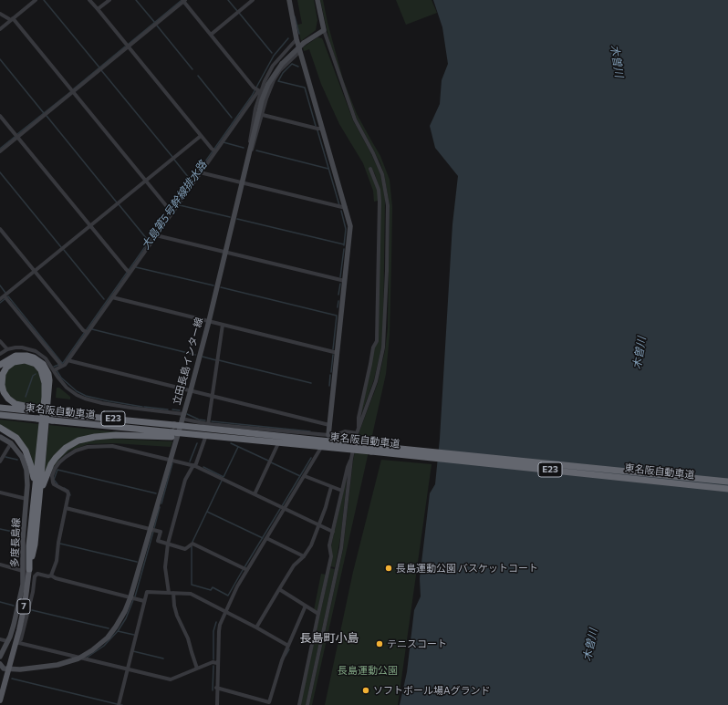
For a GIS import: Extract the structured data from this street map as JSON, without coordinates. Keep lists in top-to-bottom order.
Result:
{
  "streets": {
    "highway": ["東名阪自動車道", "E23"],
    "main road": ["立田長島インター線", "多度長島線", "7"]
  },
  "crossings": [
    ["立田長島インター線", "7"],
    ["多度長島線", "7"]
  ],
  "districts": ["長島町小島"],
  "water": ["木曽川", "大島第5号幹線排水路"],
  "parks": ["長島運動公園"],
  "places": ["長島運動公園 バスケットコート", "テニスコート", "ソフトボール場Aグランド"]
}
